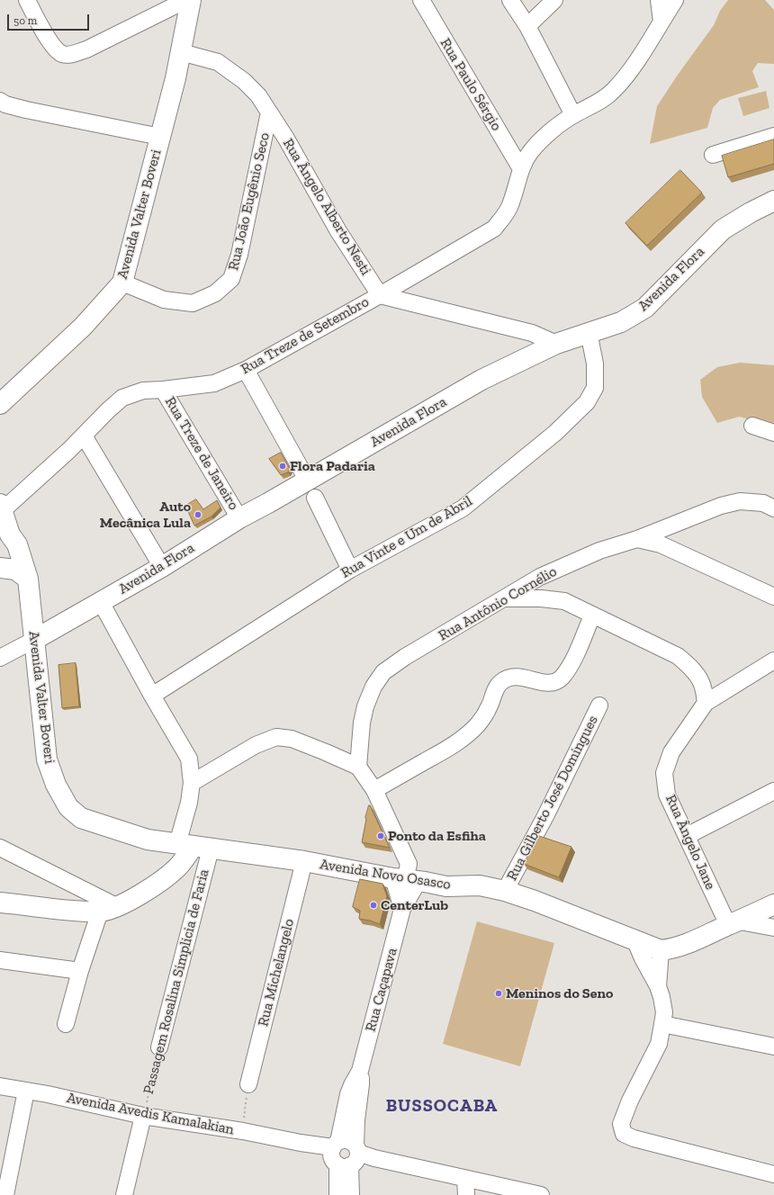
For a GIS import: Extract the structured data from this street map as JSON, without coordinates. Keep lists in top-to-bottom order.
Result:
{
  "streets": {
    "main road": ["Avenida Valter Boveri", "Avenida Flora", "Avenida Novo Osasco"],
    "street": [
      "Rua Paulo Sérgio",
      "Rua João Eugênio Seco",
      "Rua Ângelo Alberto Nesti",
      "Rua Treze de Setembro",
      "Rua Treze de Janeiro",
      "Rua Vinte e Um de Abril",
      "Rua Antônio Cornélio",
      "Rua Gilberto José Domingues",
      "Rua Ângelo Jane",
      "Rua Michelangelo",
      "Passagem Rosalina Simplicia de Faria",
      "Rua Caçapava",
      "Avenida Avedis Kamalakian"
    ]
  },
  "crossings": [
    ["Rua Paulo Sérgio", "Rua Treze de Setembro"],
    ["Rua João Eugênio Seco", "Rua Ângelo Alberto Nesti"],
    ["Rua João Eugênio Seco", "Avenida Valter Boveri"],
    ["Rua Ângelo Alberto Nesti", "Avenida Valter Boveri"],
    ["Rua Ângelo Alberto Nesti", "Rua Treze de Setembro"],
    ["Avenida Valter Boveri", "Avenida Flora"],
    ["Avenida Valter Boveri", "Rua Treze de Setembro"],
    ["Avenida Valter Boveri", "Avenida Novo Osasco"],
    ["Avenida Valter Boveri", "Passagem Rosalina Simplicia de Faria"],
    ["Avenida Flora", "Rua Treze de Janeiro"],
    ["Avenida Flora", "Rua Vinte e Um de Abril"],
    ["Avenida Flora", "Passagem Rosalina Simplicia de Faria"],
    ["Rua Treze de Setembro", "Rua Treze de Janeiro"],
    ["Rua Vinte e Um de Abril", "Passagem Rosalina Simplicia de Faria"],
    ["Rua Gilberto José Domingues", "Avenida Novo Osasco"],
    ["Avenida Novo Osasco", "Rua Michelangelo"],
    ["Avenida Novo Osasco", "Passagem Rosalina Simplicia de Faria"],
    ["Avenida Novo Osasco", "Rua Caçapava"],
    ["Passagem Rosalina Simplicia de Faria", "Avenida Avedis Kamalakian"],
    ["Rua Caçapava", "Avenida Avedis Kamalakian"]
  ],
  "districts": ["BUSSOCABA"],
  "places": [
    "Flora Padaria",
    "Auto Mecânica Lula",
    "Ponto da Esfiha",
    "CenterLub",
    "Meninos do Seno"
  ],
  "scale_bar": "50 m"
}
